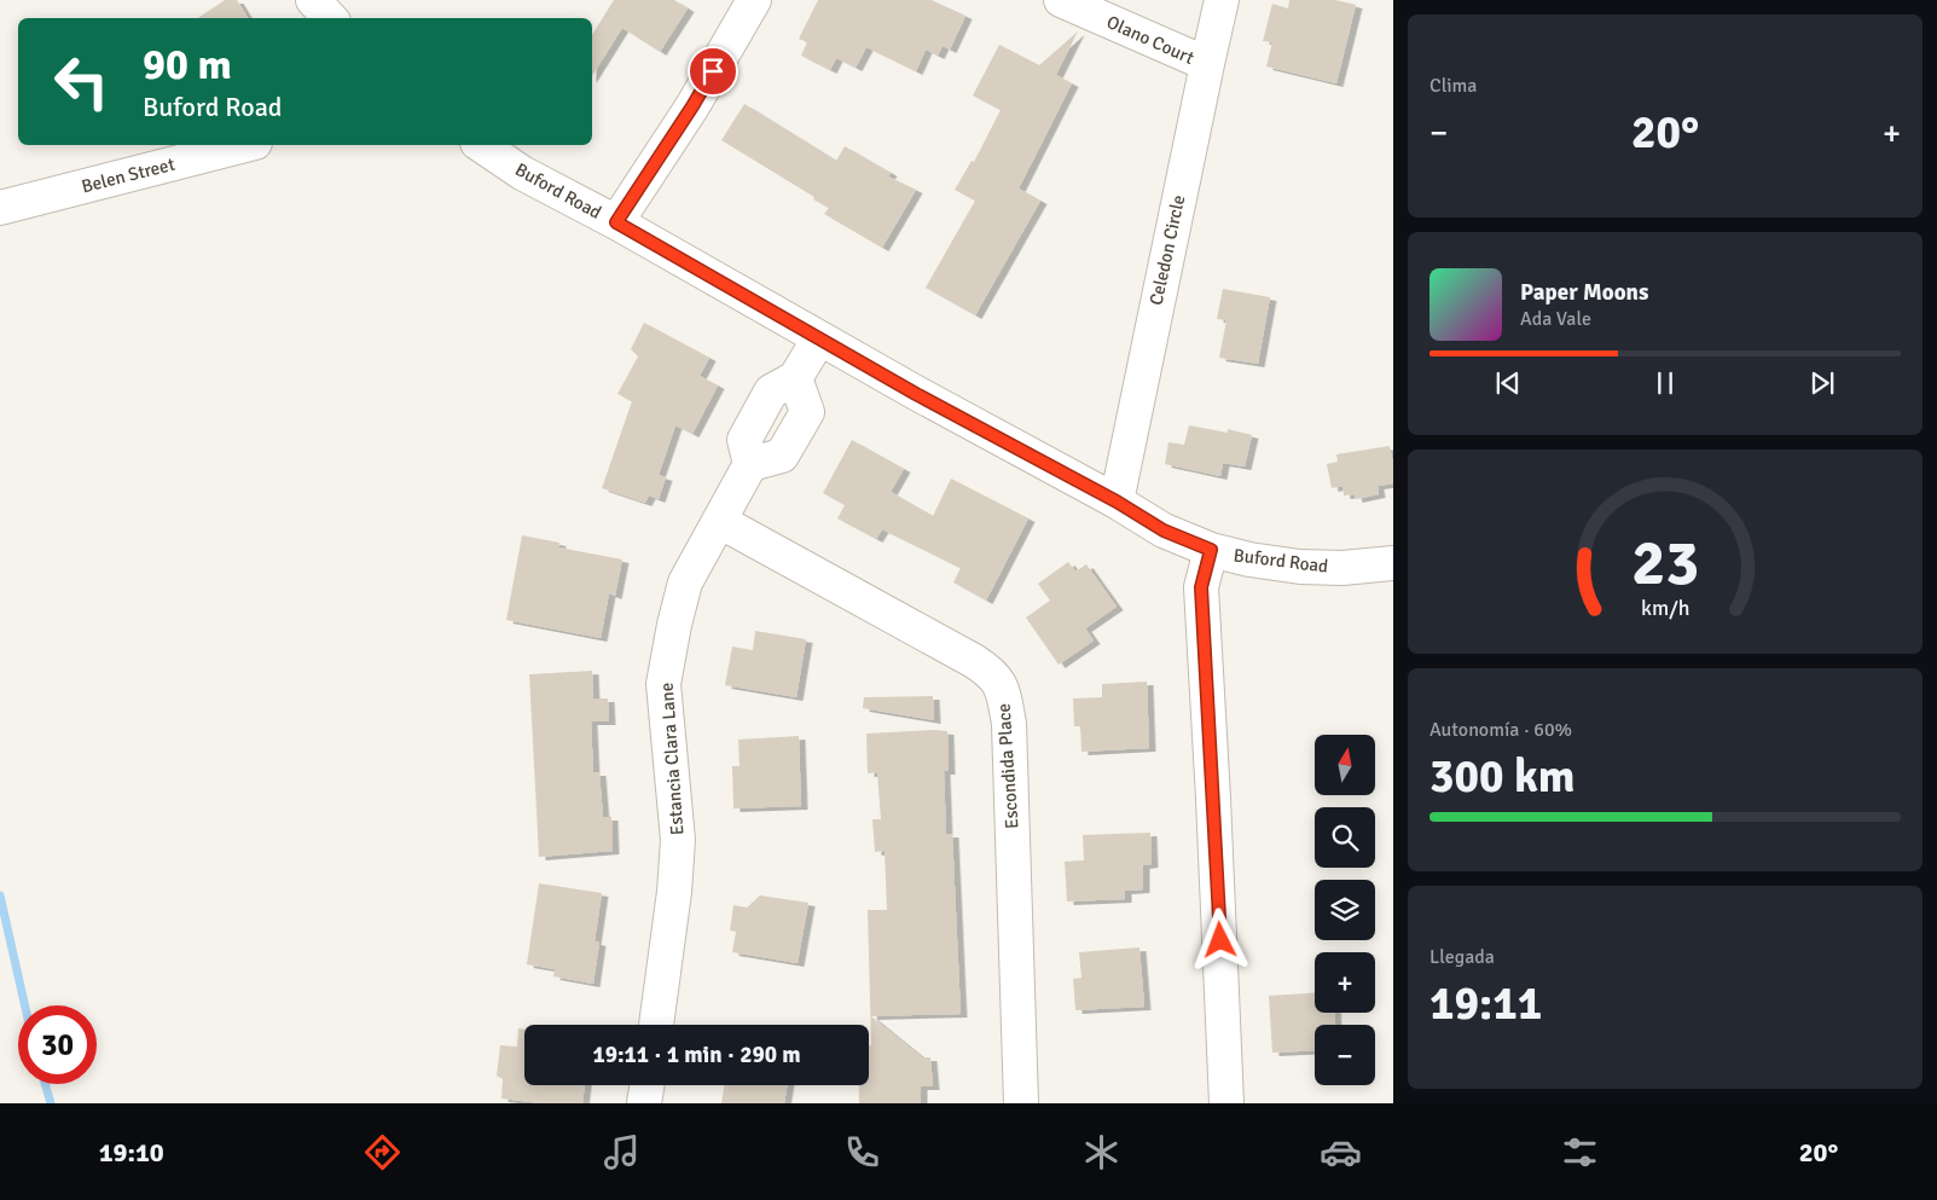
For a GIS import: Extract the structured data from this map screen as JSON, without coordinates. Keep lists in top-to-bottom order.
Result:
{
  "streets": {
    "street": [
      "Olano Court",
      "Belen Street",
      "Buford Road",
      "Celedon Circle",
      "Estancia Clara Lane",
      "Escondida Place"
    ]
  },
  "crossings": [
    ["Olano Court", "Celedon Circle"],
    ["Buford Road", "Celedon Circle"],
    ["Buford Road", "Estancia Clara Lane"],
    ["Estancia Clara Lane", "Escondida Place"]
  ],
  "north": "top",
  "page": {
    "tile": [
      "Clima",
      ["Autonomía · 60%", "300 km"],
      ["Llegada", "19:11"]
    ],
    "turn": ["90 m", "Buford Road"],
    "heat": ["−", "20°", "+"],
    "song": ["Paper Moons", "Ada Vale"],
    "map_buttons": ["+", "−"],
    "limit": "30",
    "trip": "19:11 · 1 min · 290 m",
    "tabs": ["19:10", "20°"],
    "gauge": ["23", "km/h"]
  }
}
